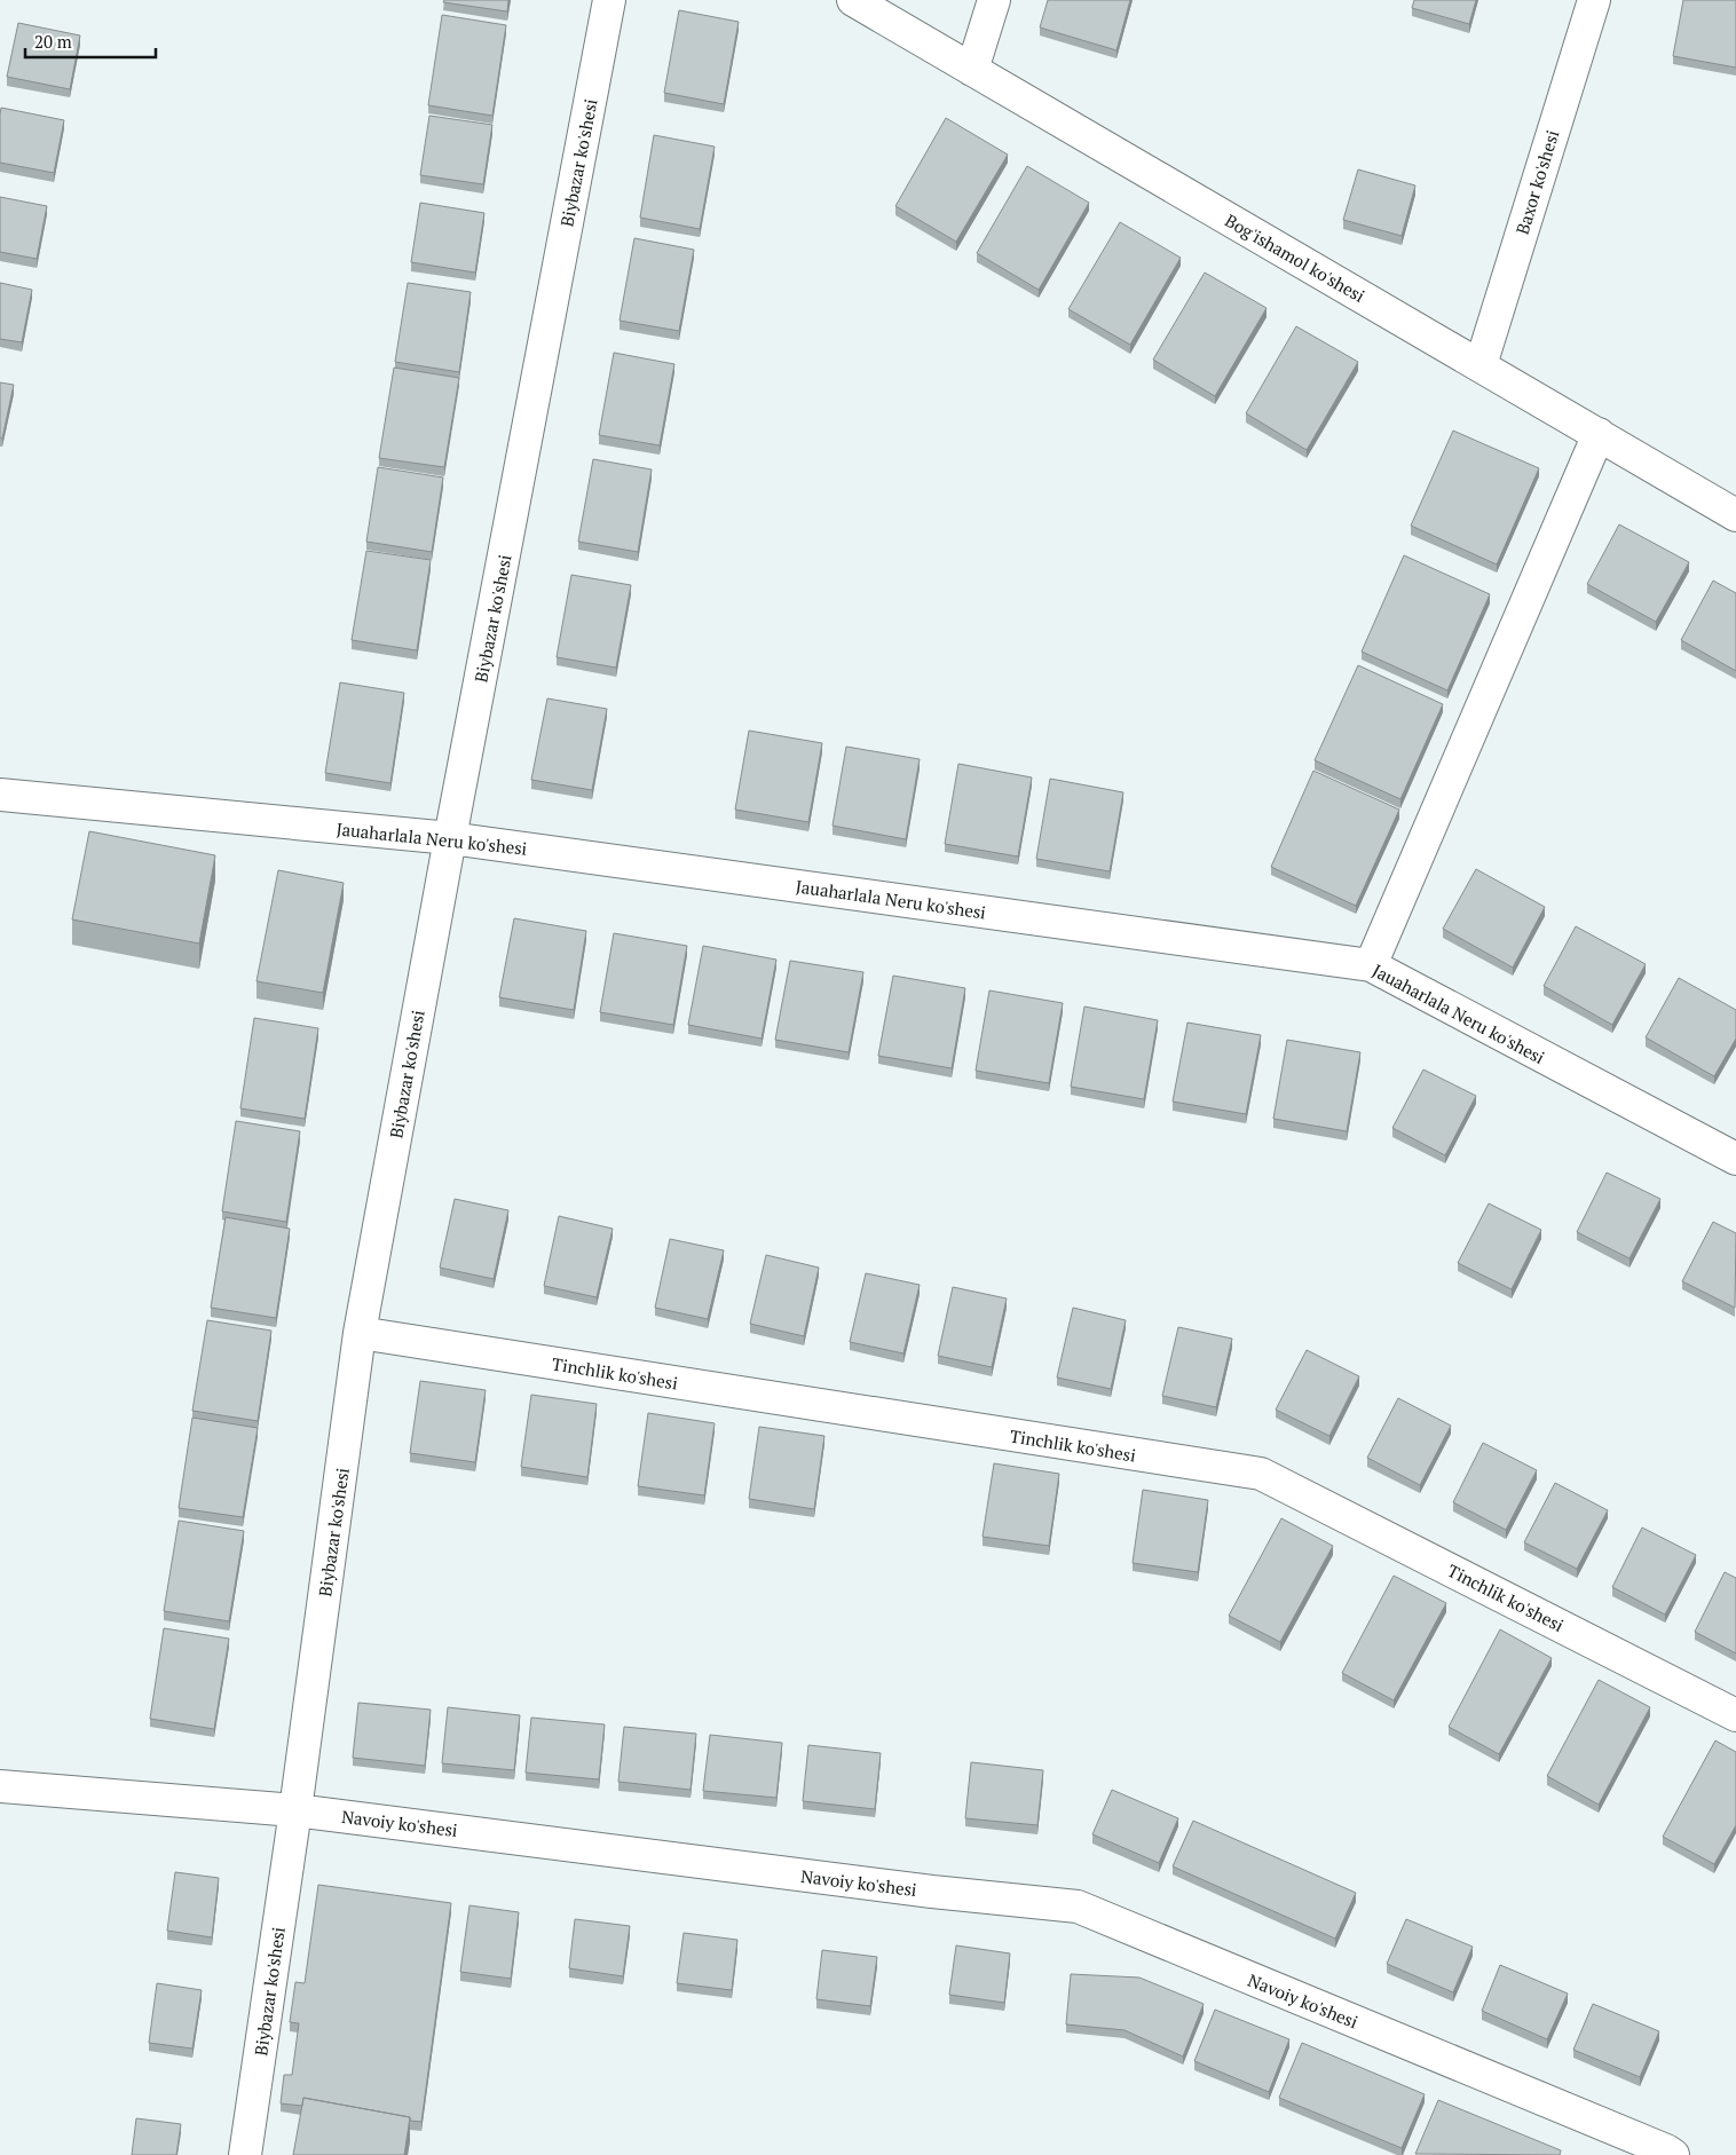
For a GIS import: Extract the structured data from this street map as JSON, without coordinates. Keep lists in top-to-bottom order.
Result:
{
  "streets": {
    "street": [
      "Biybazar ko'shesi",
      "Baxor ko'shesi",
      "Bog'ishamol ko'shesi",
      "Jauaharlala Neru ko'shesi",
      "Tinchlik ko'shesi",
      "Navoiy ko'shesi"
    ]
  },
  "crossings": [
    ["Biybazar ko'shesi", "Jauaharlala Neru ko'shesi"],
    ["Biybazar ko'shesi", "Tinchlik ko'shesi"],
    ["Biybazar ko'shesi", "Navoiy ko'shesi"],
    ["Baxor ko'shesi", "Bog'ishamol ko'shesi"]
  ],
  "scale_bar": "20 m"
}
